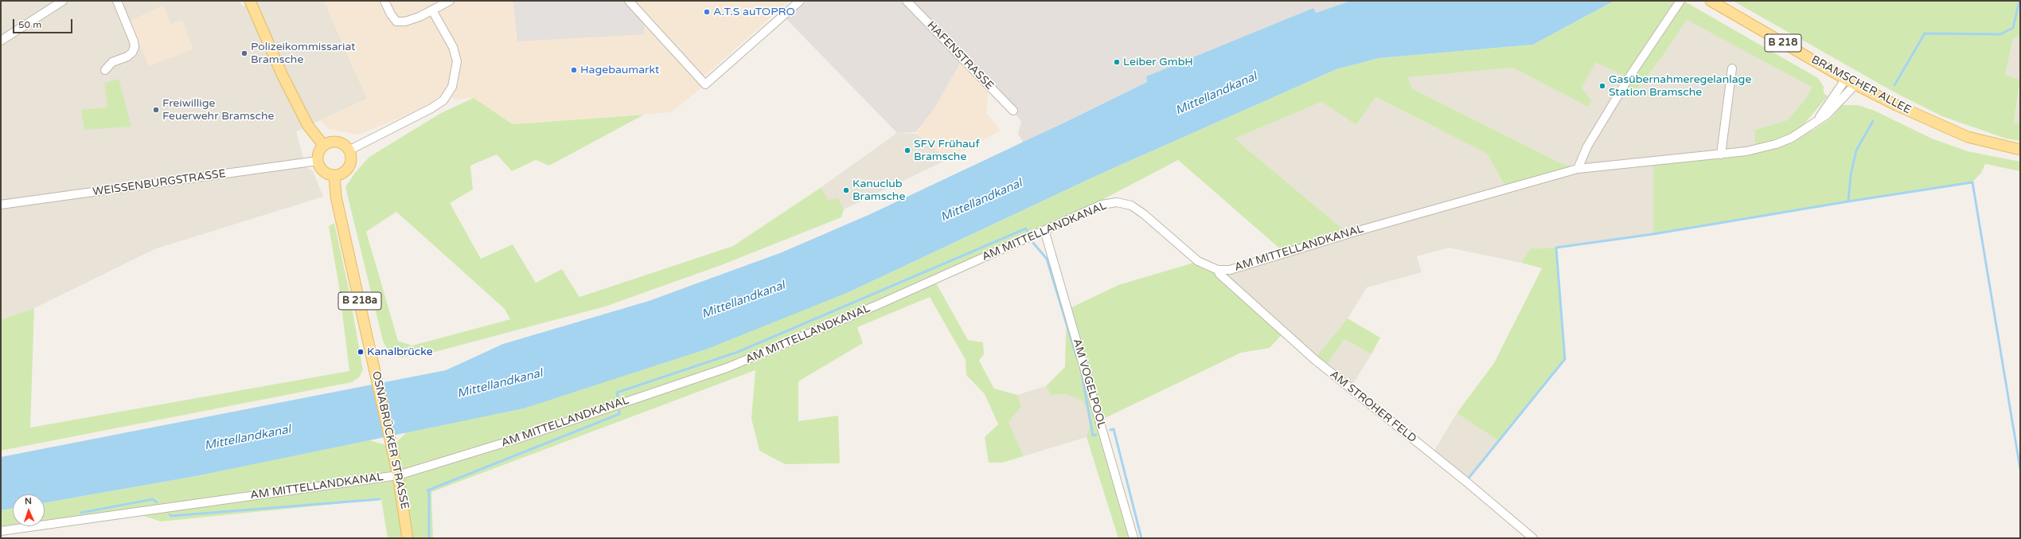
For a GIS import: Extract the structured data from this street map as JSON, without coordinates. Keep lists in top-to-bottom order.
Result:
{
  "streets": {
    "main road": [
      "B 218",
      "BRAMSCHER ALLEE",
      "B 218a",
      "OSNABRÜCKER STRASSE"
    ],
    "street": [
      "HAFENSTRASSE",
      "WEISSENBURGSTRASSE",
      "AM MITTELLANDKANAL",
      "AM VOGELPOOL",
      "AM STROHER FELD"
    ]
  },
  "crossings": [
    ["BRAMSCHER ALLEE", "AM MITTELLANDKANAL"],
    ["WEISSENBURGSTRASSE", "OSNABRÜCKER STRASSE"],
    ["AM MITTELLANDKANAL", "AM VOGELPOOL"],
    ["AM MITTELLANDKANAL", "AM STROHER FELD"],
    ["AM MITTELLANDKANAL", "OSNABRÜCKER STRASSE"]
  ],
  "water": ["Mittellandkanal"],
  "places": [
    "A.T.S auTOPRO",
    "Polizeikommissariat Bramsche",
    "Leiber GmbH",
    "Hagebaumarkt",
    "Gasübernahmeregelanlage Station Bramsche",
    "Freiwillige Feuerwehr Bramsche",
    "SFV Frühauf Bramsche",
    "Kanuclub Bramsche",
    "Kanalbrücke"
  ],
  "scale_bar": "50 m",
  "north": "top"
}
